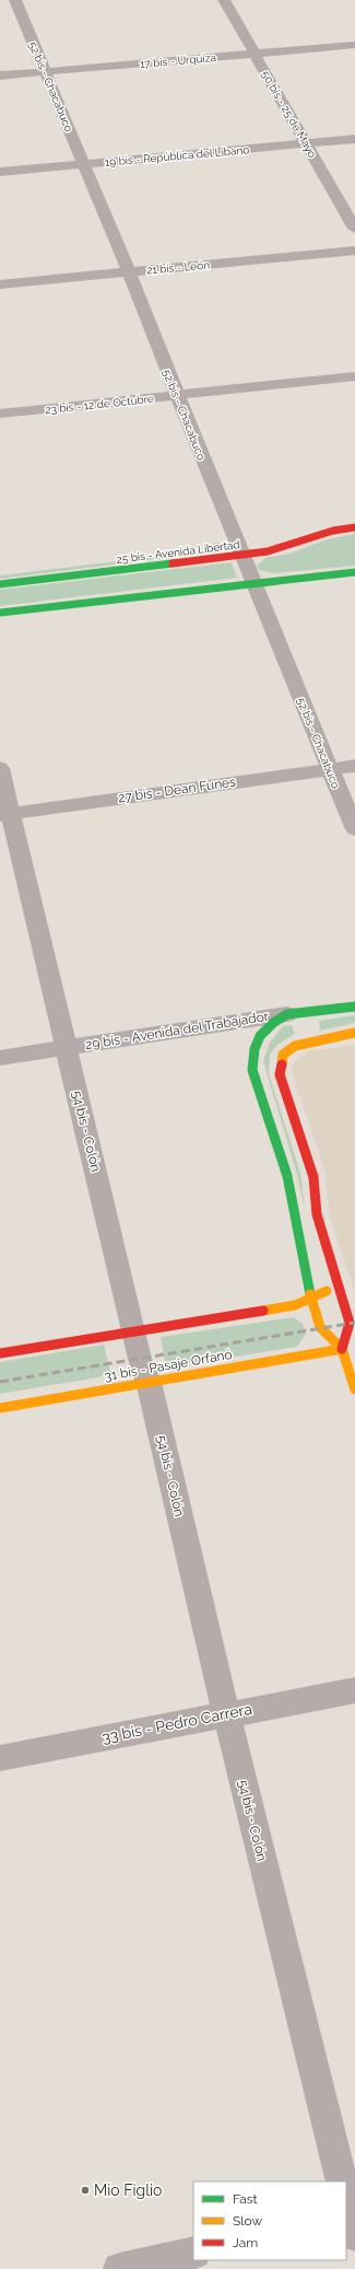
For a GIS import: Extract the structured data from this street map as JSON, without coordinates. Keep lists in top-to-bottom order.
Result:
{
  "streets": {
    "street": [
      "17 bis - Urquiza",
      "52 bis - Chacabuco",
      "50 bis - 25 de Mayo",
      "19 bis - República del Líbano",
      "21 bis - León",
      "23 bis - 12 de Octubre",
      "25 bis - Avenida Libertad",
      "27 bis - Dean Funes",
      "29 bis - Avenida del Trabajador",
      "54 bis - Colón",
      "31 bis - Pasaje Orfanó",
      "33 bis - Pedro Carrera"
    ]
  },
  "crossings": [
    ["17 bis - Urquiza", "52 bis - Chacabuco"],
    ["17 bis - Urquiza", "50 bis - 25 de Mayo"],
    ["52 bis - Chacabuco", "19 bis - República del Líbano"],
    ["52 bis - Chacabuco", "21 bis - León"],
    ["52 bis - Chacabuco", "23 bis - 12 de Octubre"],
    ["52 bis - Chacabuco", "25 bis - Avenida Libertad"],
    ["52 bis - Chacabuco", "27 bis - Dean Funes"],
    ["50 bis - 25 de Mayo", "19 bis - República del Líbano"],
    ["27 bis - Dean Funes", "54 bis - Colón"],
    ["29 bis - Avenida del Trabajador", "54 bis - Colón"],
    ["54 bis - Colón", "31 bis - Pasaje Orfanó"],
    ["54 bis - Colón", "33 bis - Pedro Carrera"]
  ],
  "places": ["Mio Figlio"],
  "legend": ["Fast", "Slow", "Jam"]
}
